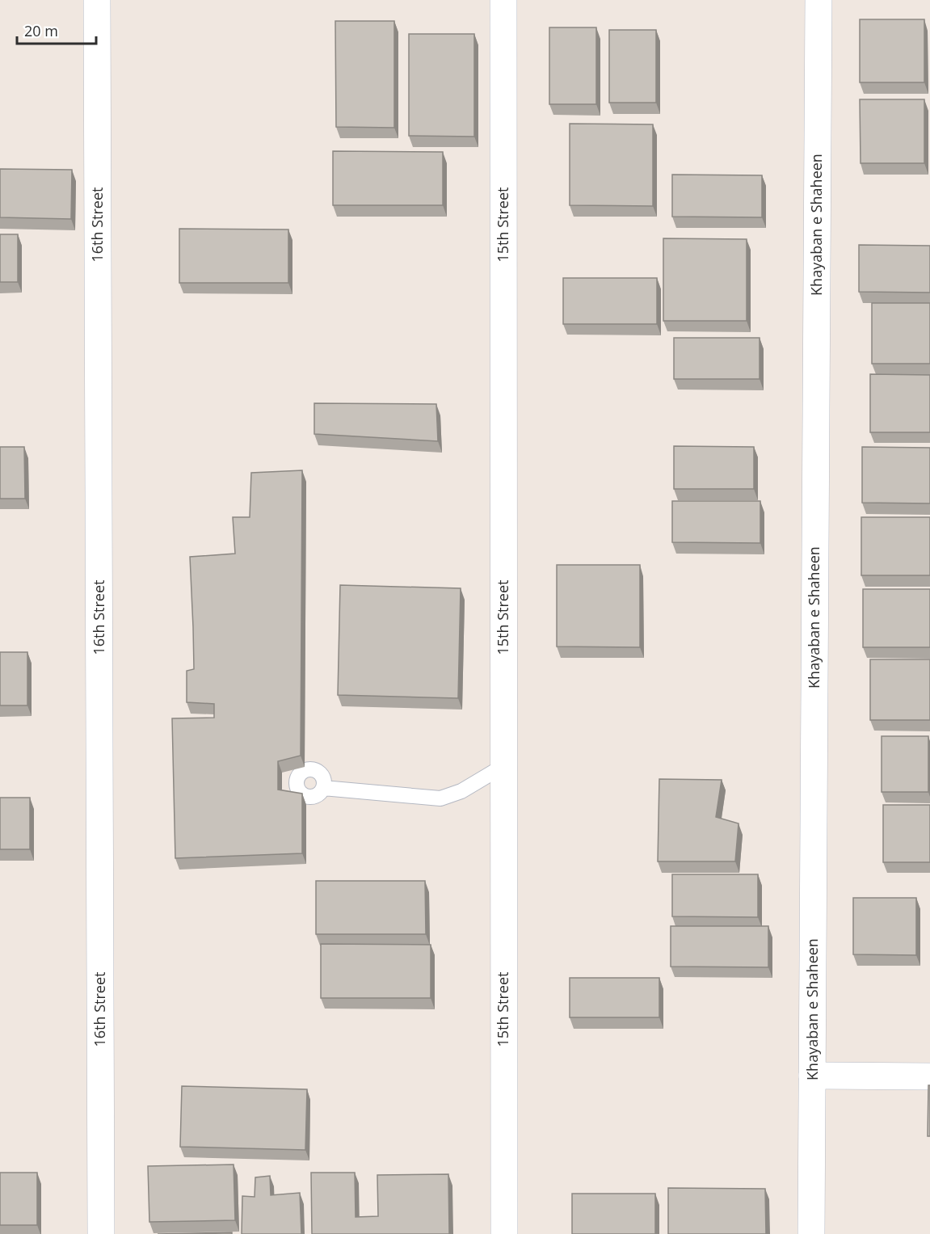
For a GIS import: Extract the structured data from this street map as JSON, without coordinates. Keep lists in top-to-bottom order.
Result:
{
  "streets": {
    "street": ["16th Street", "15th Street", "Khayaban e Shaheen"]
  },
  "scale_bar": "20 m"
}
